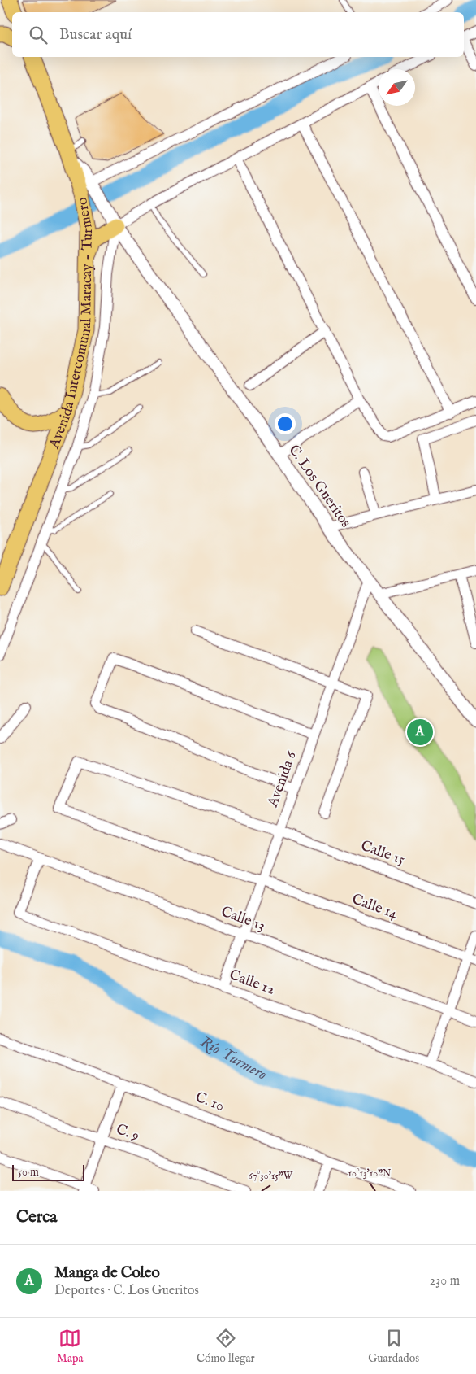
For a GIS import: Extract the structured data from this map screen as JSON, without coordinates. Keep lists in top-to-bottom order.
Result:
{
  "streets": {
    "main road": ["Avenida Intercomunal Maracay - Turmero"],
    "street": [
      "C. Los Gueritos",
      "Avenida 6",
      "Calle 15",
      "Calle 14",
      "Calle 13",
      "Calle 12",
      "C. 10",
      "C. 9"
    ]
  },
  "crossings": [
    ["Avenida Intercomunal Maracay - Turmero", "C. Los Gueritos"],
    ["C. Los Gueritos", "Avenida 6"],
    ["Avenida 6", "Calle 15"],
    ["Avenida 6", "Calle 14"],
    ["Avenida 6", "Calle 13"],
    ["Avenida 6", "Calle 12"],
    ["Calle 15", "Calle 14"],
    ["Calle 13", "Calle 12"]
  ],
  "water": ["Río Turmero"],
  "scale_bar": "50 m",
  "north": "bottom left",
  "page": {
    "search": "Buscar aquí",
    "pins": "A",
    "scale": "50 m",
    "heading": "Cerca",
    "list": [
      {
        "mark": "A",
        "name": "Manga de Coleo",
        "note": "Deportes · C. Los Gueritos",
        "value": "230 m"
      }
    ],
    "nav": ["Mapa", "Cómo llegar", "Guardados"]
  },
  "coordinates": ["10°13'10\"N", "67°30'15\"W"]
}
